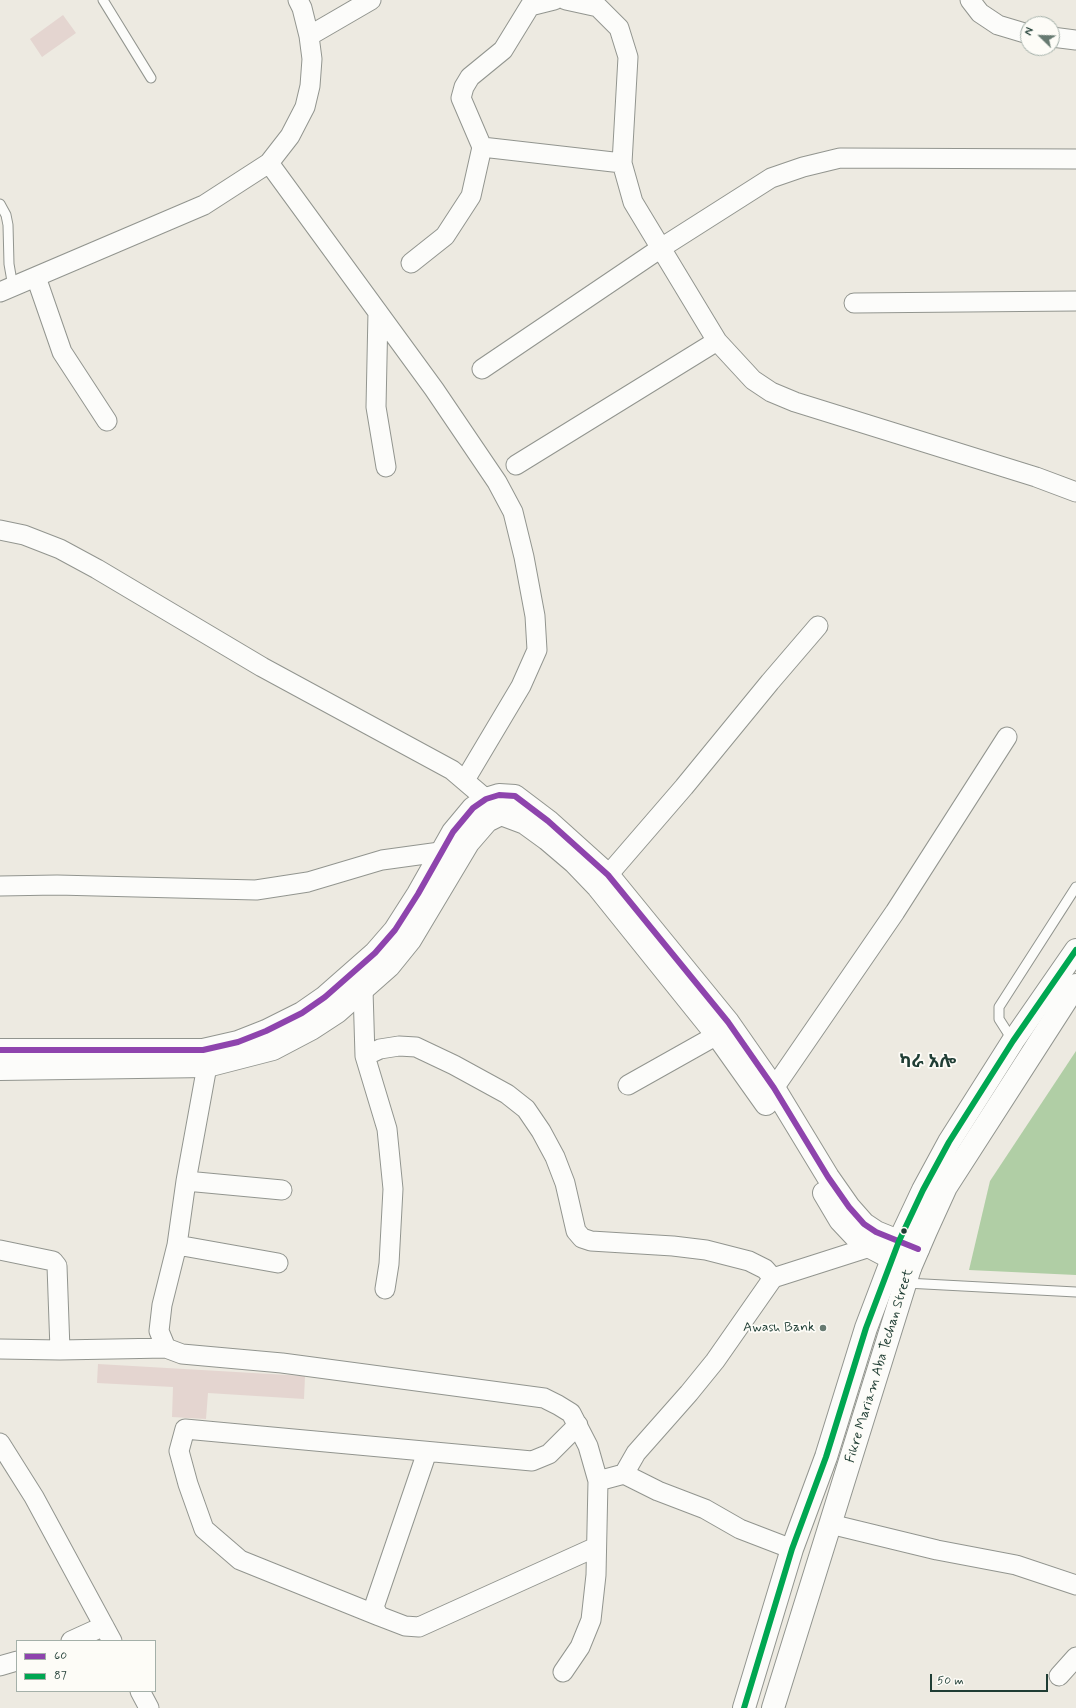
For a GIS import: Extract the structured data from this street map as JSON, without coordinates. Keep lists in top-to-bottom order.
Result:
{
  "streets": {
    "main road": ["Fikre Mariam Aba Techan Street"]
  },
  "districts": ["ካራ አሎ"],
  "places": ["Awash Bank"],
  "lines": ["transit line 60", "transit line 87"],
  "legend": ["60", "87"],
  "scale_bar": "50 m",
  "north": "top left"
}
